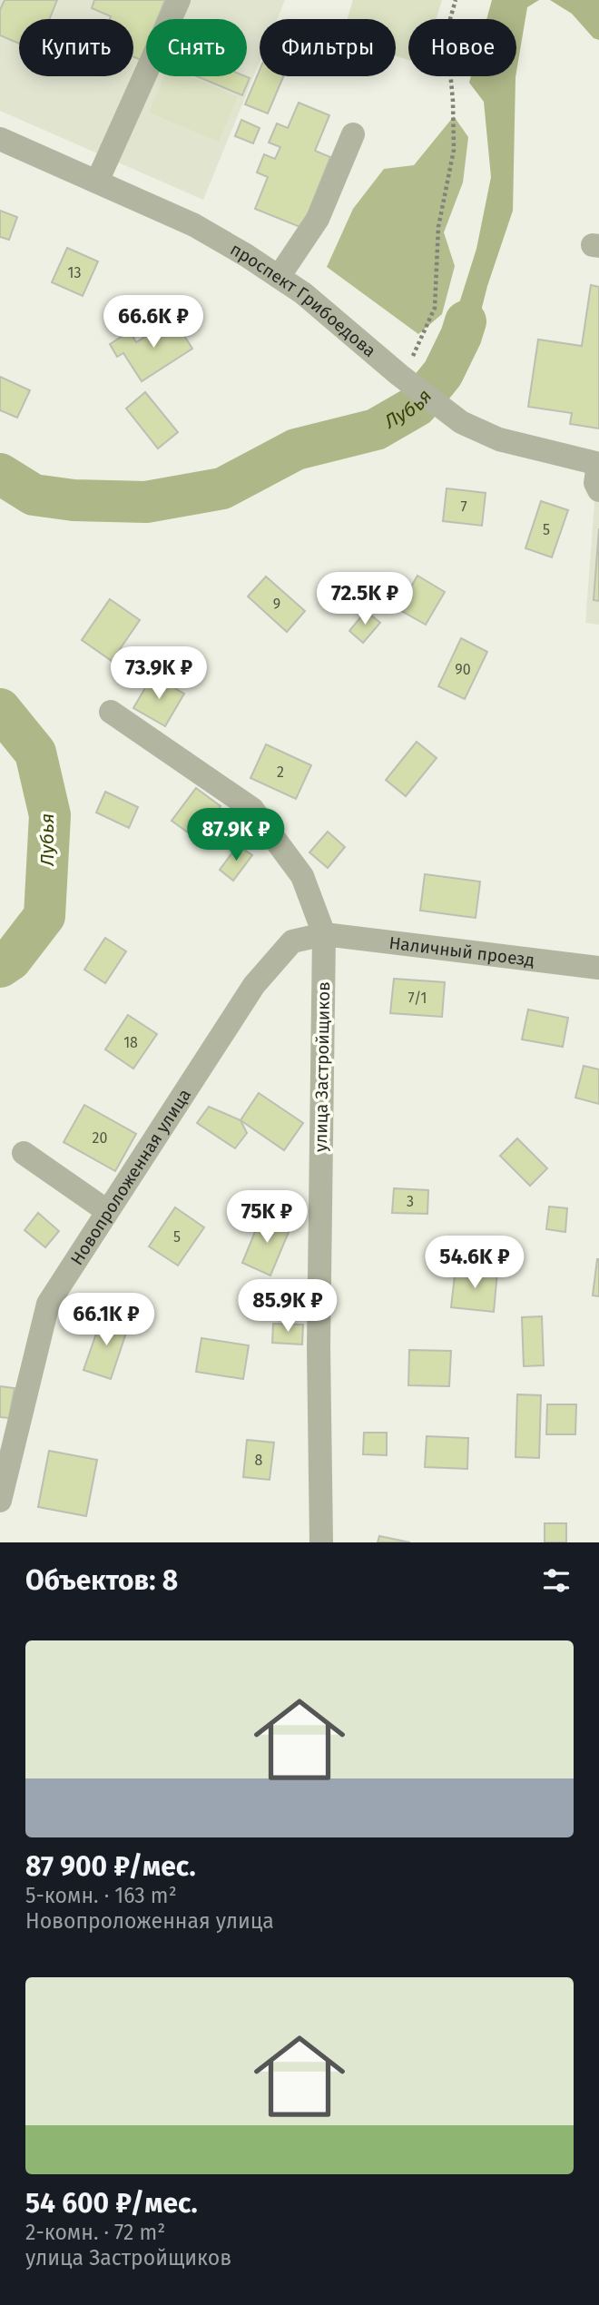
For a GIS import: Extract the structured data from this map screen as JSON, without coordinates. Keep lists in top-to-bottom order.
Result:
{
  "streets": {
    "street": [
      "проспект Грибоедова",
      "Наличный проезд",
      "улица Застройщиков",
      "Новопроложенная улица"
    ]
  },
  "crossings": [
    ["Наличный проезд", "улица Застройщиков"],
    ["Наличный проезд", "Новопроложенная улица"],
    ["улица Застройщиков", "Новопроложенная улица"]
  ],
  "water": ["Лубья"],
  "house_numbers": [
    "13",
    "7",
    "5",
    "9",
    "90",
    "2",
    "7/1",
    "18",
    "20",
    "3",
    "5",
    "8"
  ],
  "page": {
    "chip": [
      "Купить",
      "Снять",
      "Фильтры",
      "Новое"
    ],
    "price": [
      "66.6K ₽",
      "72.5K ₽",
      "73.9K ₽",
      "87.9K ₽",
      "75K ₽",
      "54.6K ₽",
      "85.9K ₽",
      "66.1K ₽"
    ],
    "heading": "Объектов: 8",
    "list": [
      {
        "name": "87 900 ₽/мес.",
        "note": "5-комн. · 163 m² · Новопроложенная улица"
      },
      {
        "name": "54 600 ₽/мес.",
        "note": "2-комн. · 72 m² · улица Застройщиков"
      }
    ]
  }
}
